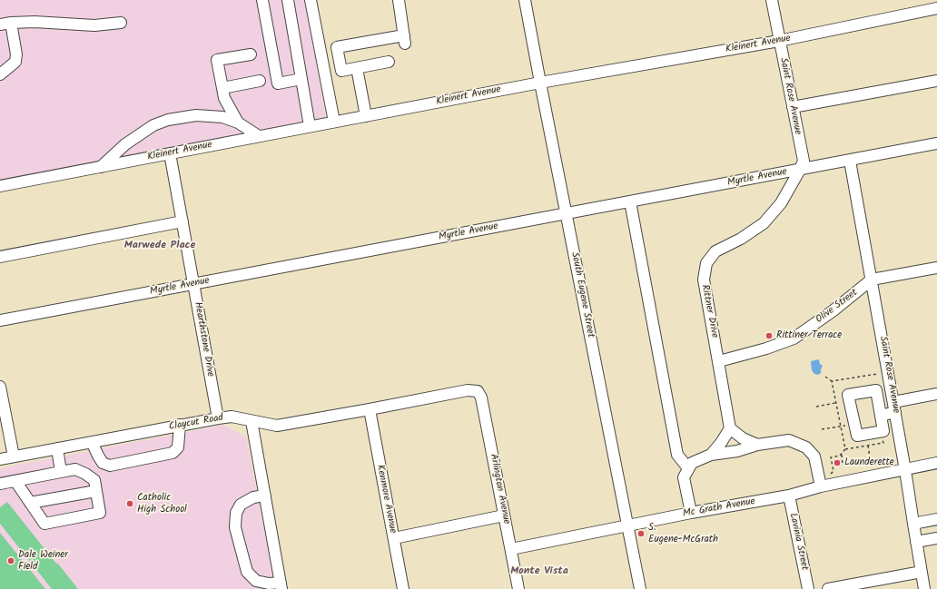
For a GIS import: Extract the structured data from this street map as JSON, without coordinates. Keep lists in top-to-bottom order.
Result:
{
  "streets": {
    "street": [
      "Kleinert Avenue",
      "Saint Rose Avenue",
      "Myrtle Avenue",
      "South Eugene Street",
      "Olive Street",
      "Rittner Drive",
      "Hearthstone Drive",
      "Claycut Road",
      "Arlington Avenue",
      "Kenmore Avenue",
      "Mc Grath Avenue",
      "Lavinia Street"
    ]
  },
  "crossings": [
    ["Kleinert Avenue", "Saint Rose Avenue"],
    ["Kleinert Avenue", "South Eugene Street"],
    ["Kleinert Avenue", "Hearthstone Drive"],
    ["Saint Rose Avenue", "Myrtle Avenue"],
    ["Saint Rose Avenue", "Olive Street"],
    ["Saint Rose Avenue", "Rittner Drive"],
    ["Saint Rose Avenue", "Mc Grath Avenue"],
    ["Myrtle Avenue", "South Eugene Street"],
    ["Myrtle Avenue", "Rittner Drive"],
    ["Myrtle Avenue", "Hearthstone Drive"],
    ["South Eugene Street", "Mc Grath Avenue"],
    ["Olive Street", "Rittner Drive"],
    ["Hearthstone Drive", "Claycut Road"],
    ["Claycut Road", "Arlington Avenue"],
    ["Claycut Road", "Kenmore Avenue"],
    ["Arlington Avenue", "Mc Grath Avenue"],
    ["Mc Grath Avenue", "Lavinia Street"]
  ],
  "districts": ["Marwede Place", "Monte Vista"],
  "places": [
    "Rittiner Terrace",
    "Launderette",
    "Catholic High School",
    "S. Eugene-McGrath",
    "Dale Weiner Field"
  ]
}
